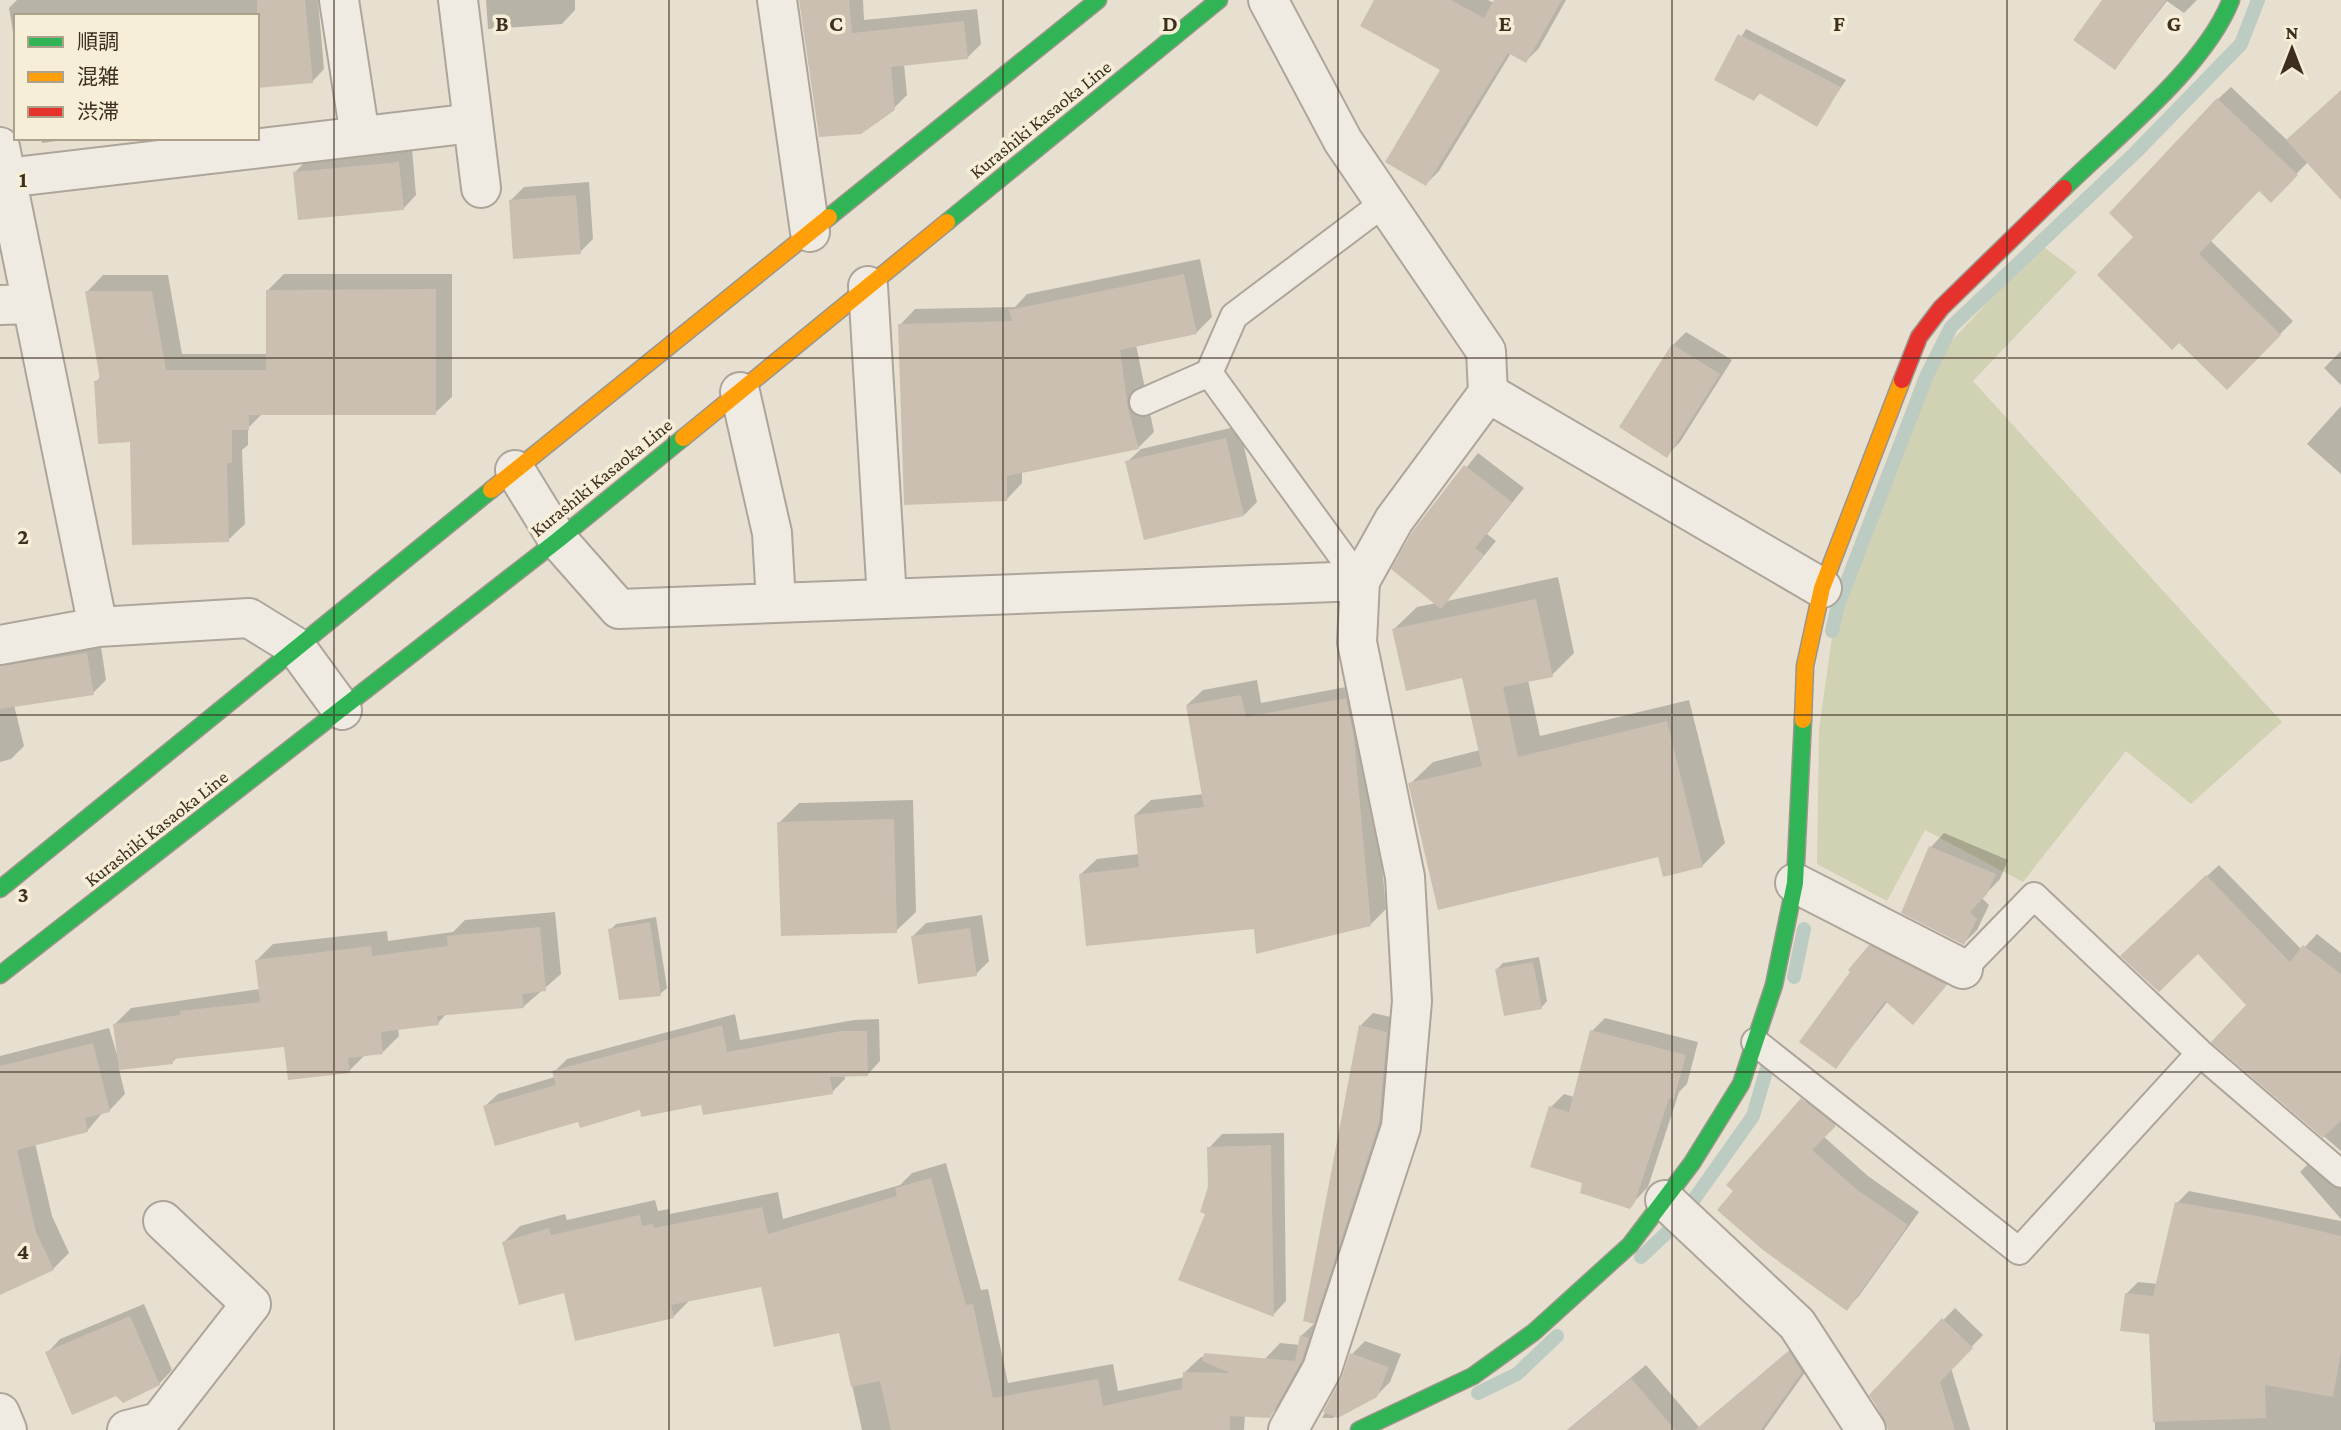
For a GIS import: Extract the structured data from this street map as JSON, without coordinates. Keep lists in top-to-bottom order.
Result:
{
  "streets": {
    "main road": ["Kurashiki Kasaoka Line"]
  },
  "legend": ["順調", "混雑", "渋滞"],
  "north": "top",
  "grid": {
    "columns": [
      "B",
      "C",
      "D",
      "E",
      "F",
      "G"
    ],
    "rows": [
      "1",
      "2",
      "3",
      "4"
    ]
  }
}
